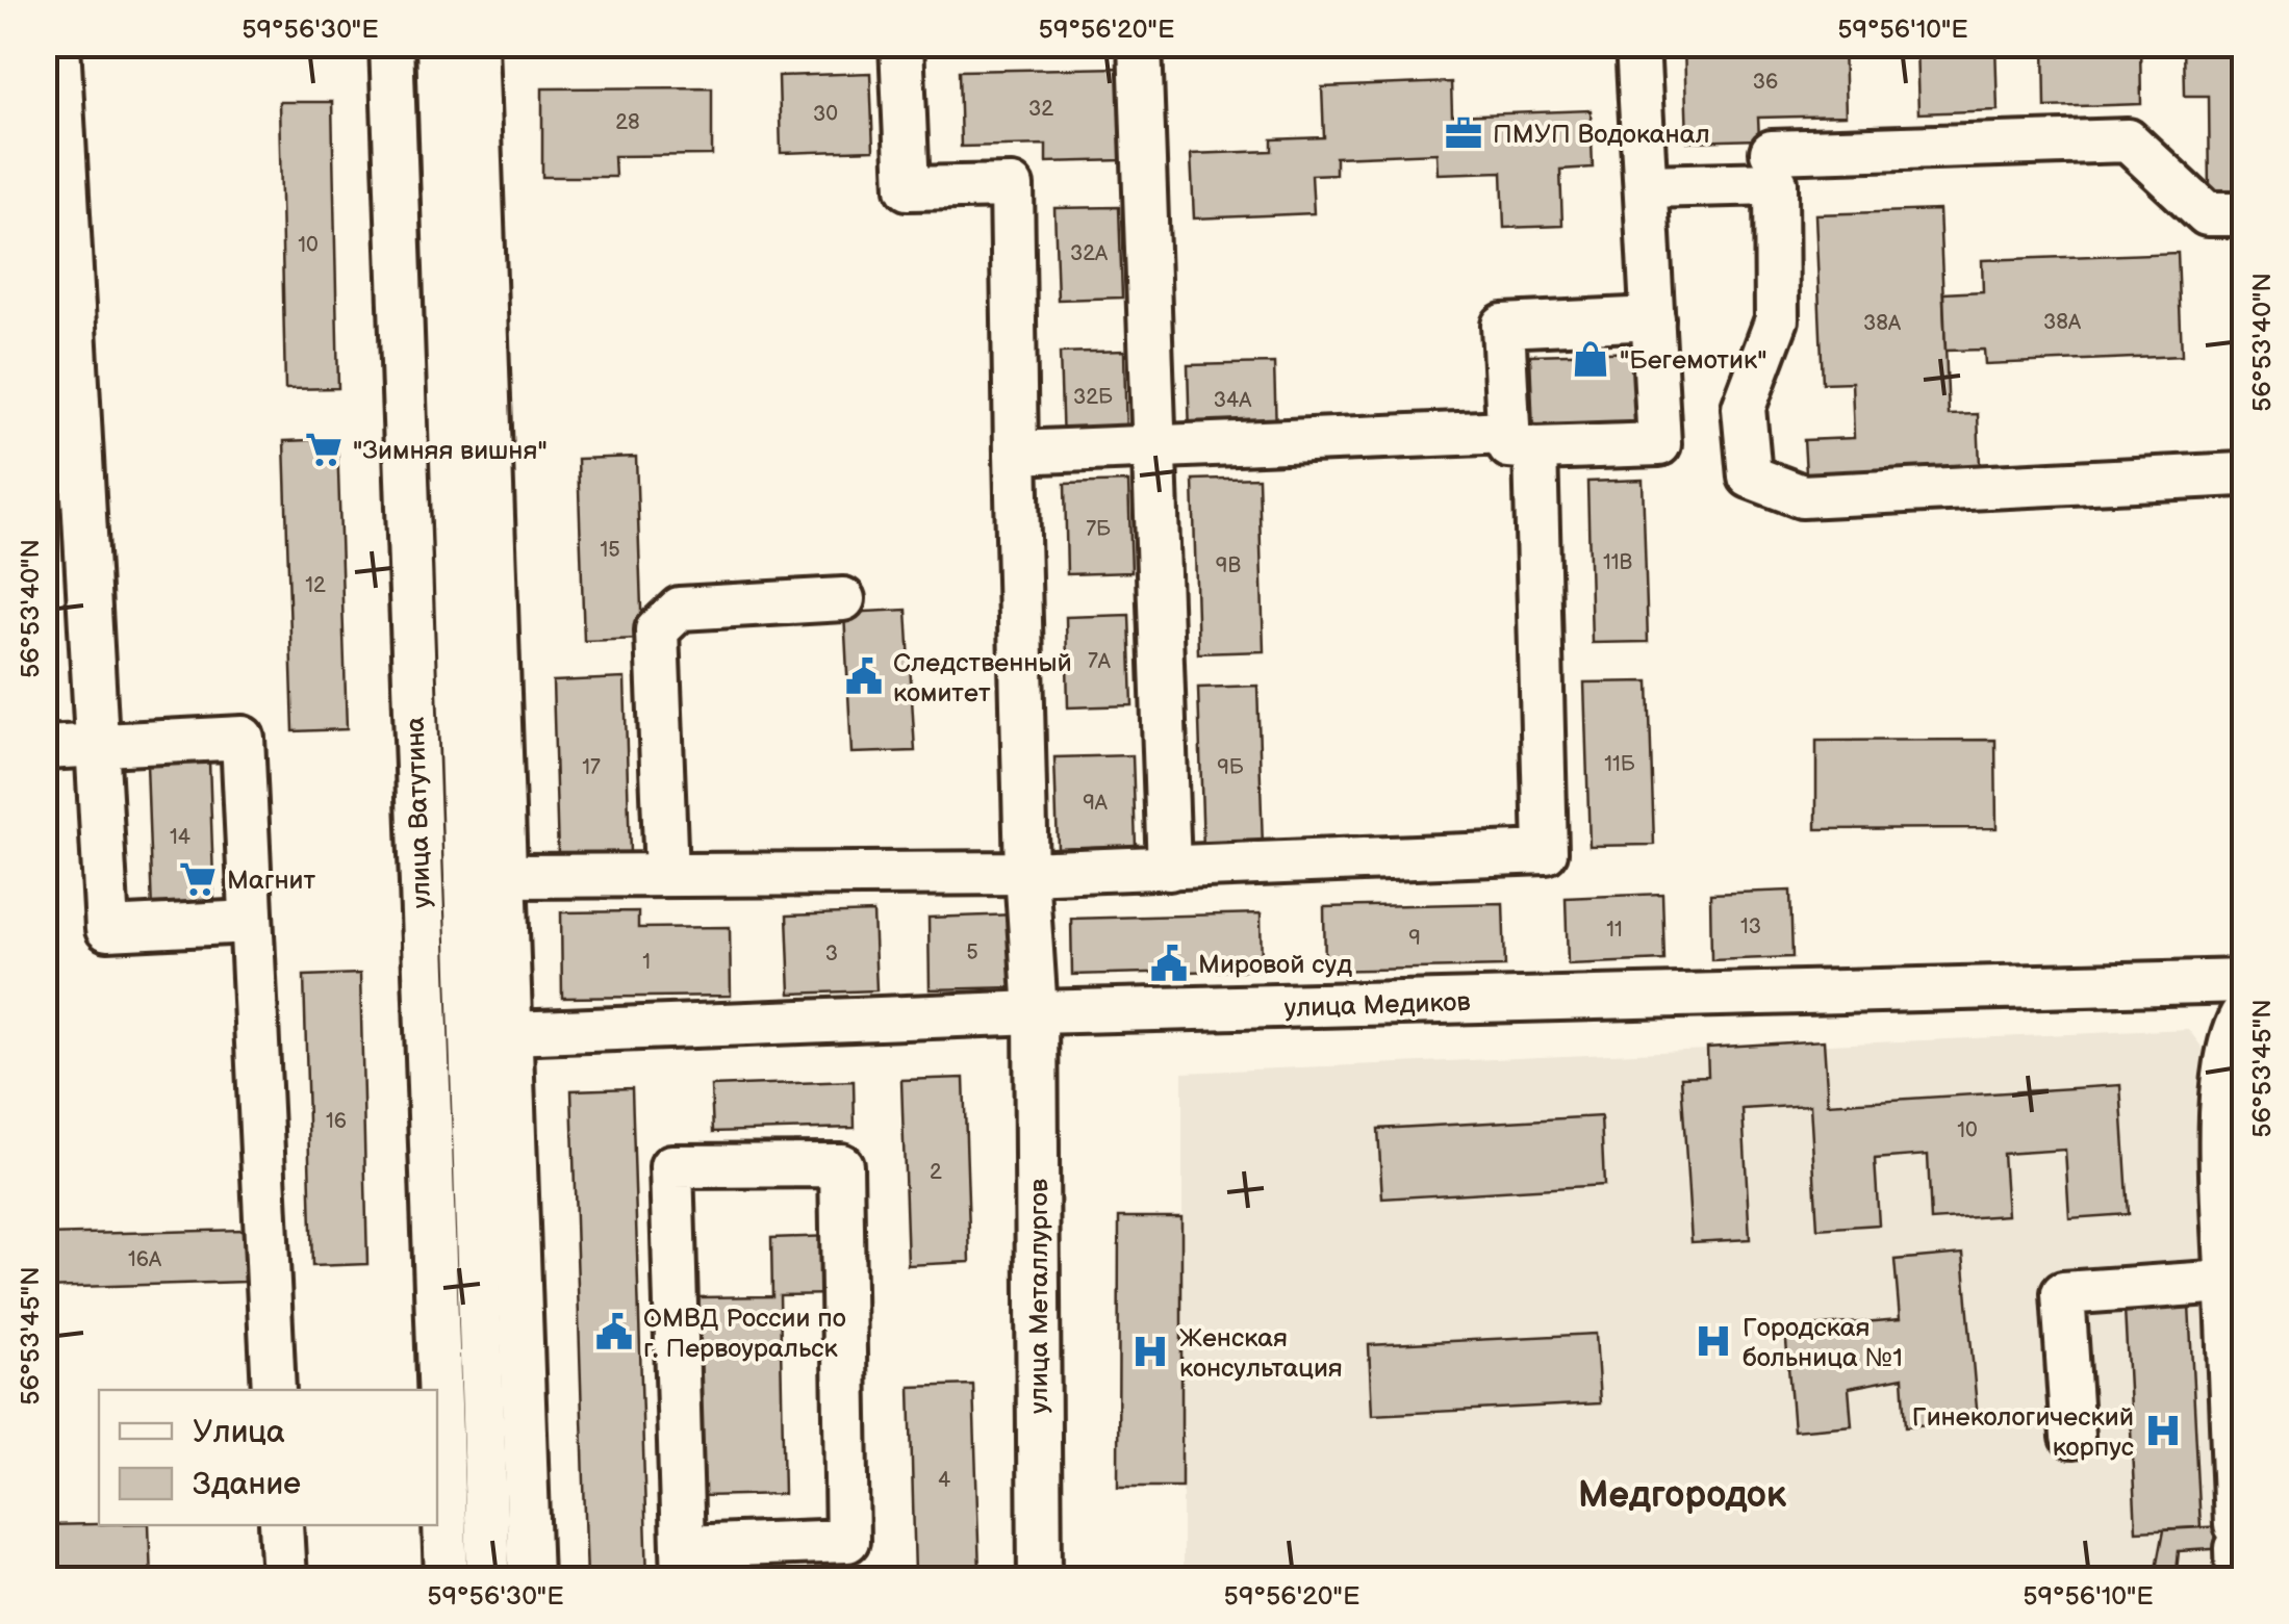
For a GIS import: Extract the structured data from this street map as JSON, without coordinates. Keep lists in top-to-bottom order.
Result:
{
  "streets": {
    "street": ["улица Ватутина", "улица Медиков", "улица Металлургов"]
  },
  "crossings": [
    ["улица Медиков", "улица Металлургов"]
  ],
  "districts": ["Медгородок"],
  "places": {
    "office": ["ПМУП Водоканал"],
    "shop": ["\"Бегемотик\""],
    "supermarket": ["\"Зимняя вишня\"", "Магнит"],
    "public building": ["Следственный комитет", "Мировой суд", "ОМВД России по г. Первоуральск"],
    "hospital": ["Городская больница №1", "Женская консультация", "Гинекологический корпус"]
  },
  "house_numbers": [
    "36",
    "32",
    "30",
    "28",
    "10",
    "32А",
    "38А",
    "38А",
    "32Б",
    "34А",
    "7Б",
    "15",
    "11В",
    "9В",
    "12",
    "7А",
    "11Б",
    "17",
    "9Б",
    "9А",
    "14",
    "13",
    "11",
    "9",
    "5",
    "3",
    "1",
    "16",
    "10",
    "2",
    "16А",
    "4"
  ],
  "legend": ["Улица", "Здание"],
  "coordinates": [
    "59°56'30\"E",
    "59°56'20\"E",
    "59°56'10\"E",
    "56°53'40\"N",
    "56°53'45\"N"
  ]
}
